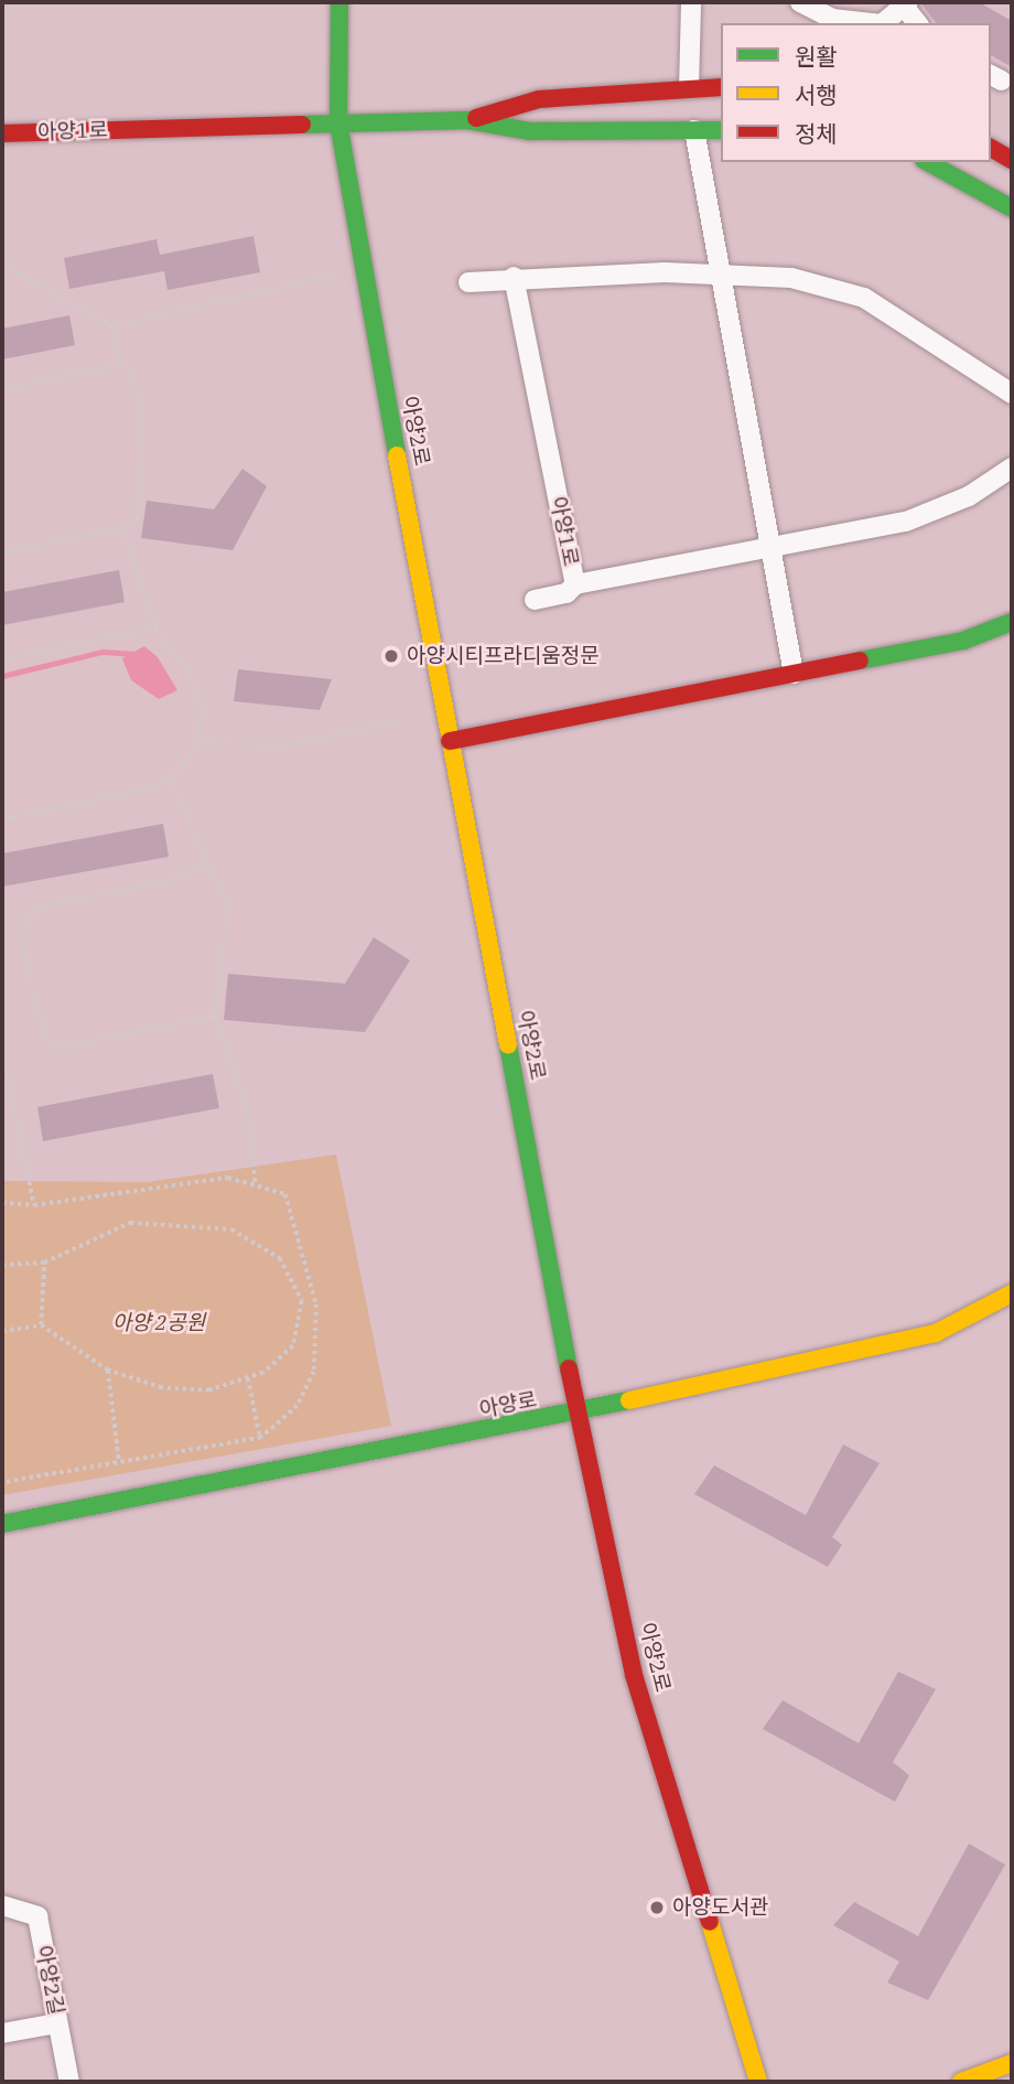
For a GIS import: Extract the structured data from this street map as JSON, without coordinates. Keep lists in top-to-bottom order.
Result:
{
  "streets": {
    "street": [
      "아양1로",
      "아양2로",
      "아양로",
      "아양2길"
    ]
  },
  "crossings": [
    ["아양1로", "아양2로"],
    ["아양2로", "아양로"]
  ],
  "parks": ["아양 2공원"],
  "places": ["아양시티프라디움정문", "아양도서관"],
  "legend": ["원활", "서행", "정체"]
}
